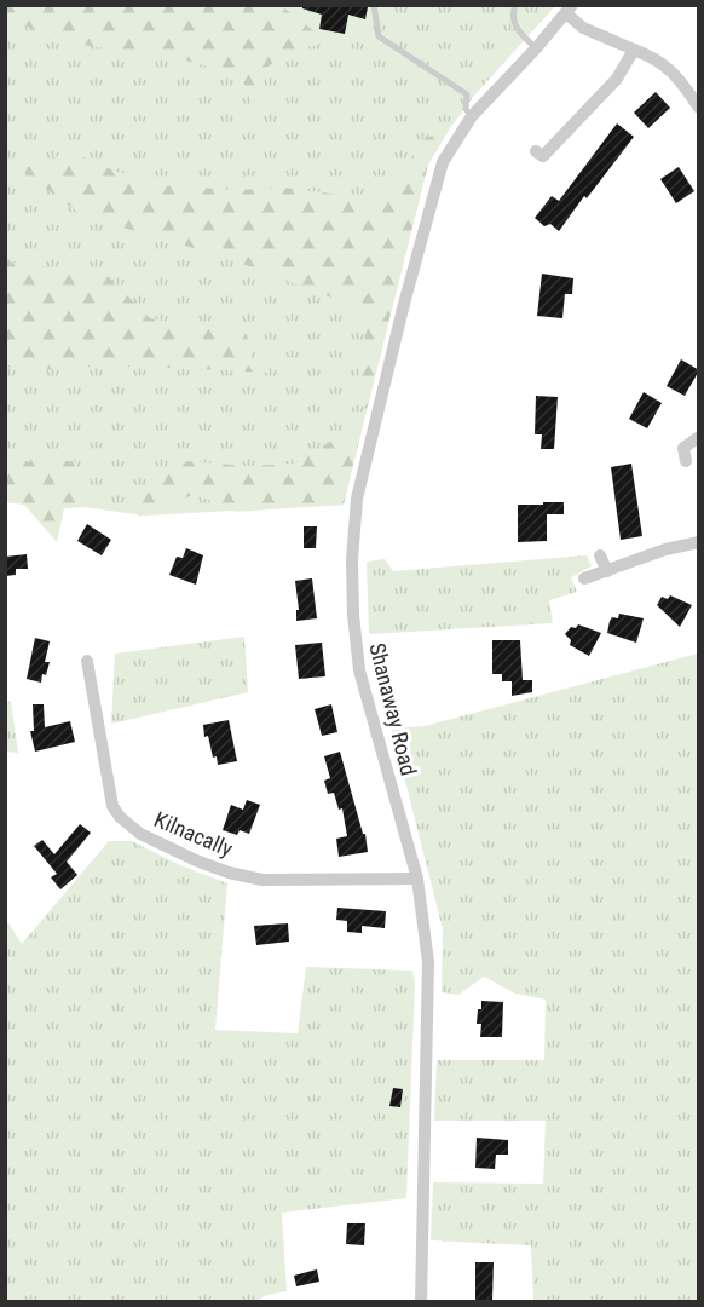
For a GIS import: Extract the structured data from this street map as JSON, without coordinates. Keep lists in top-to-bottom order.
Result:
{
  "streets": {
    "street": ["Shanaway Road", "Kilnacally"]
  },
  "crossings": [
    ["Shanaway Road", "Kilnacally"]
  ]
}
